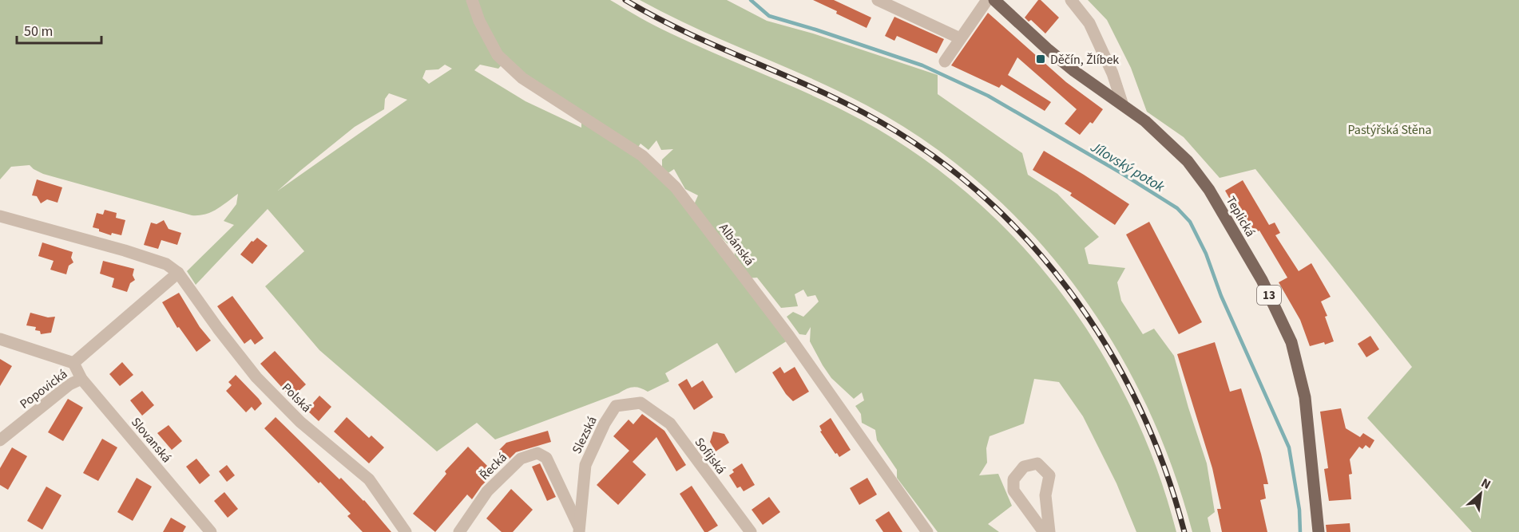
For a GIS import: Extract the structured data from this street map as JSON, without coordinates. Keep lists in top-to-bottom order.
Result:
{
  "streets": {
    "main road": ["Teplická", "13"],
    "street": [
      "Albánská",
      "Popovická",
      "Polská",
      "Slezská",
      "Slovanská",
      "Sofijská",
      "Řecká"
    ]
  },
  "crossings": [
    ["Popovická", "Slovanská"],
    ["Slezská", "Sofijská"],
    ["Slezská", "Řecká"]
  ],
  "water": ["Jílovský potok"],
  "parks": ["Pastýřská Stěna"],
  "places": {
    "transit": ["Děčín, Žlíbek"]
  },
  "scale_bar": "50 m",
  "north": "top right"
}
